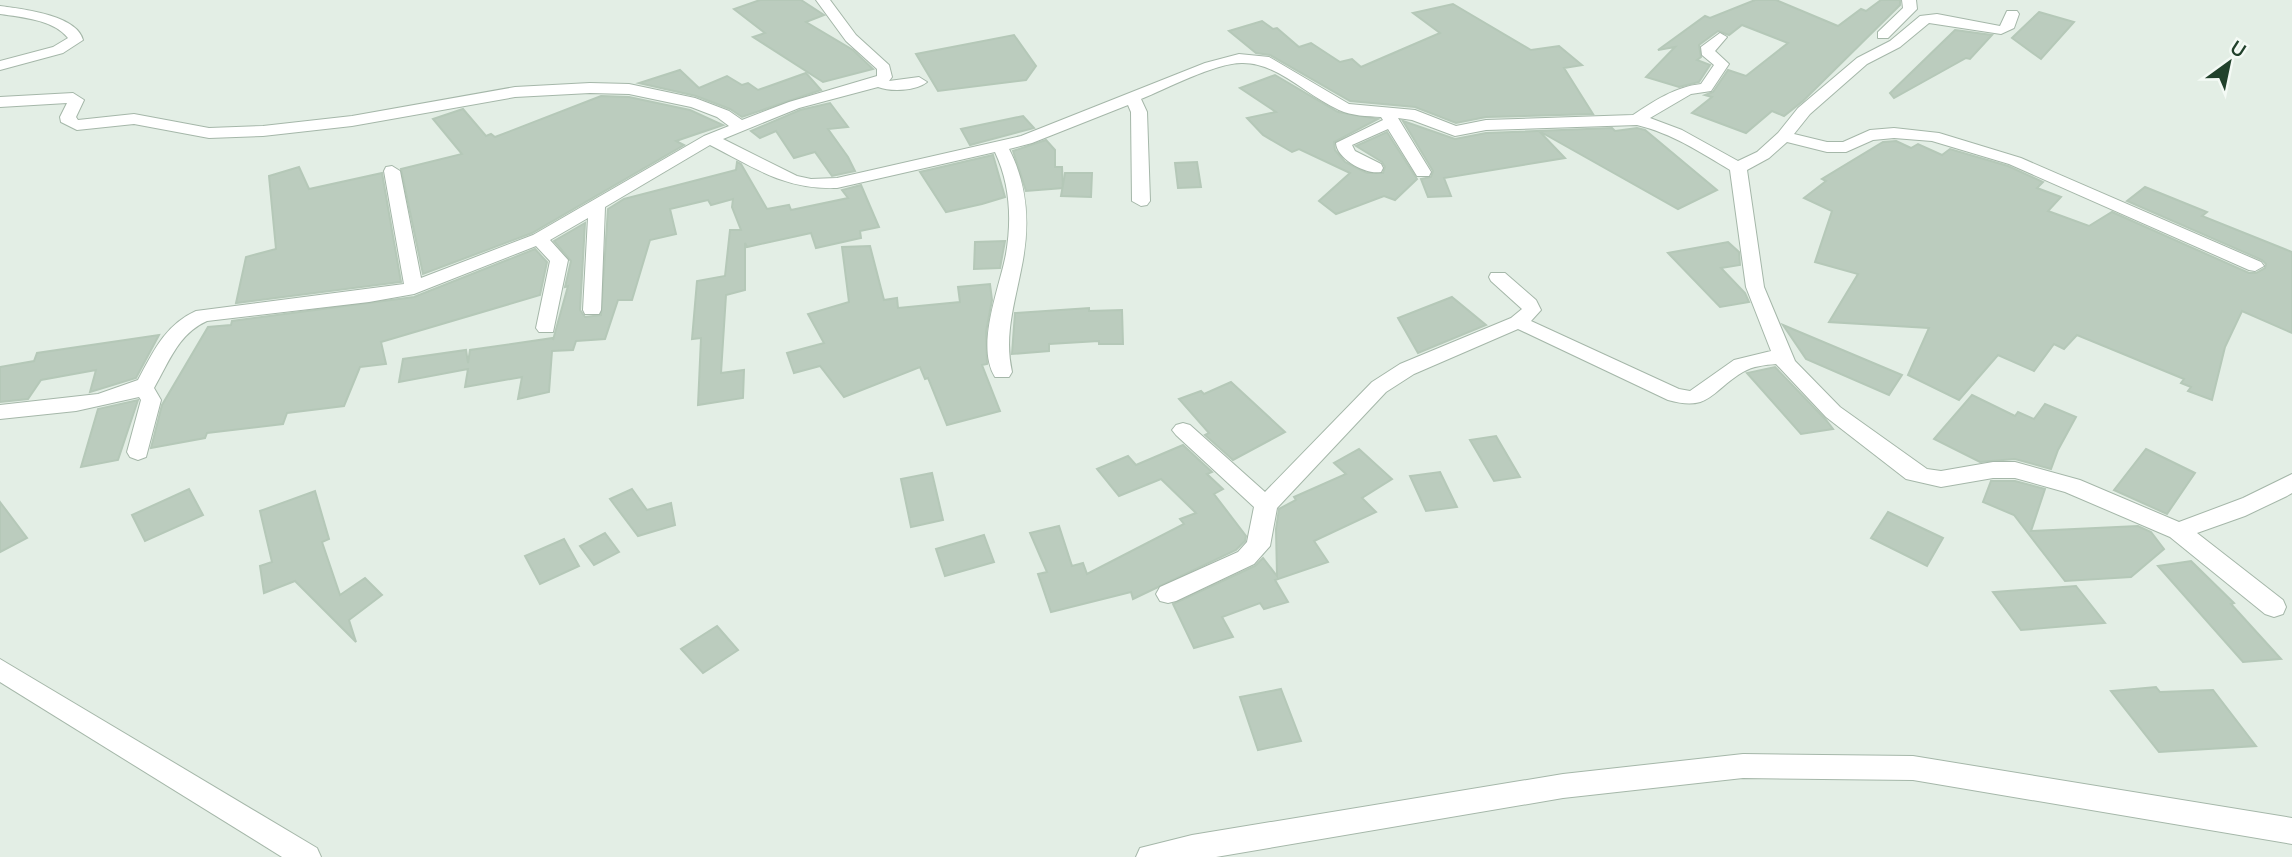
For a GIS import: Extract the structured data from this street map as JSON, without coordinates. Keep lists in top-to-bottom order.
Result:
{
  "north": "top right"
}
